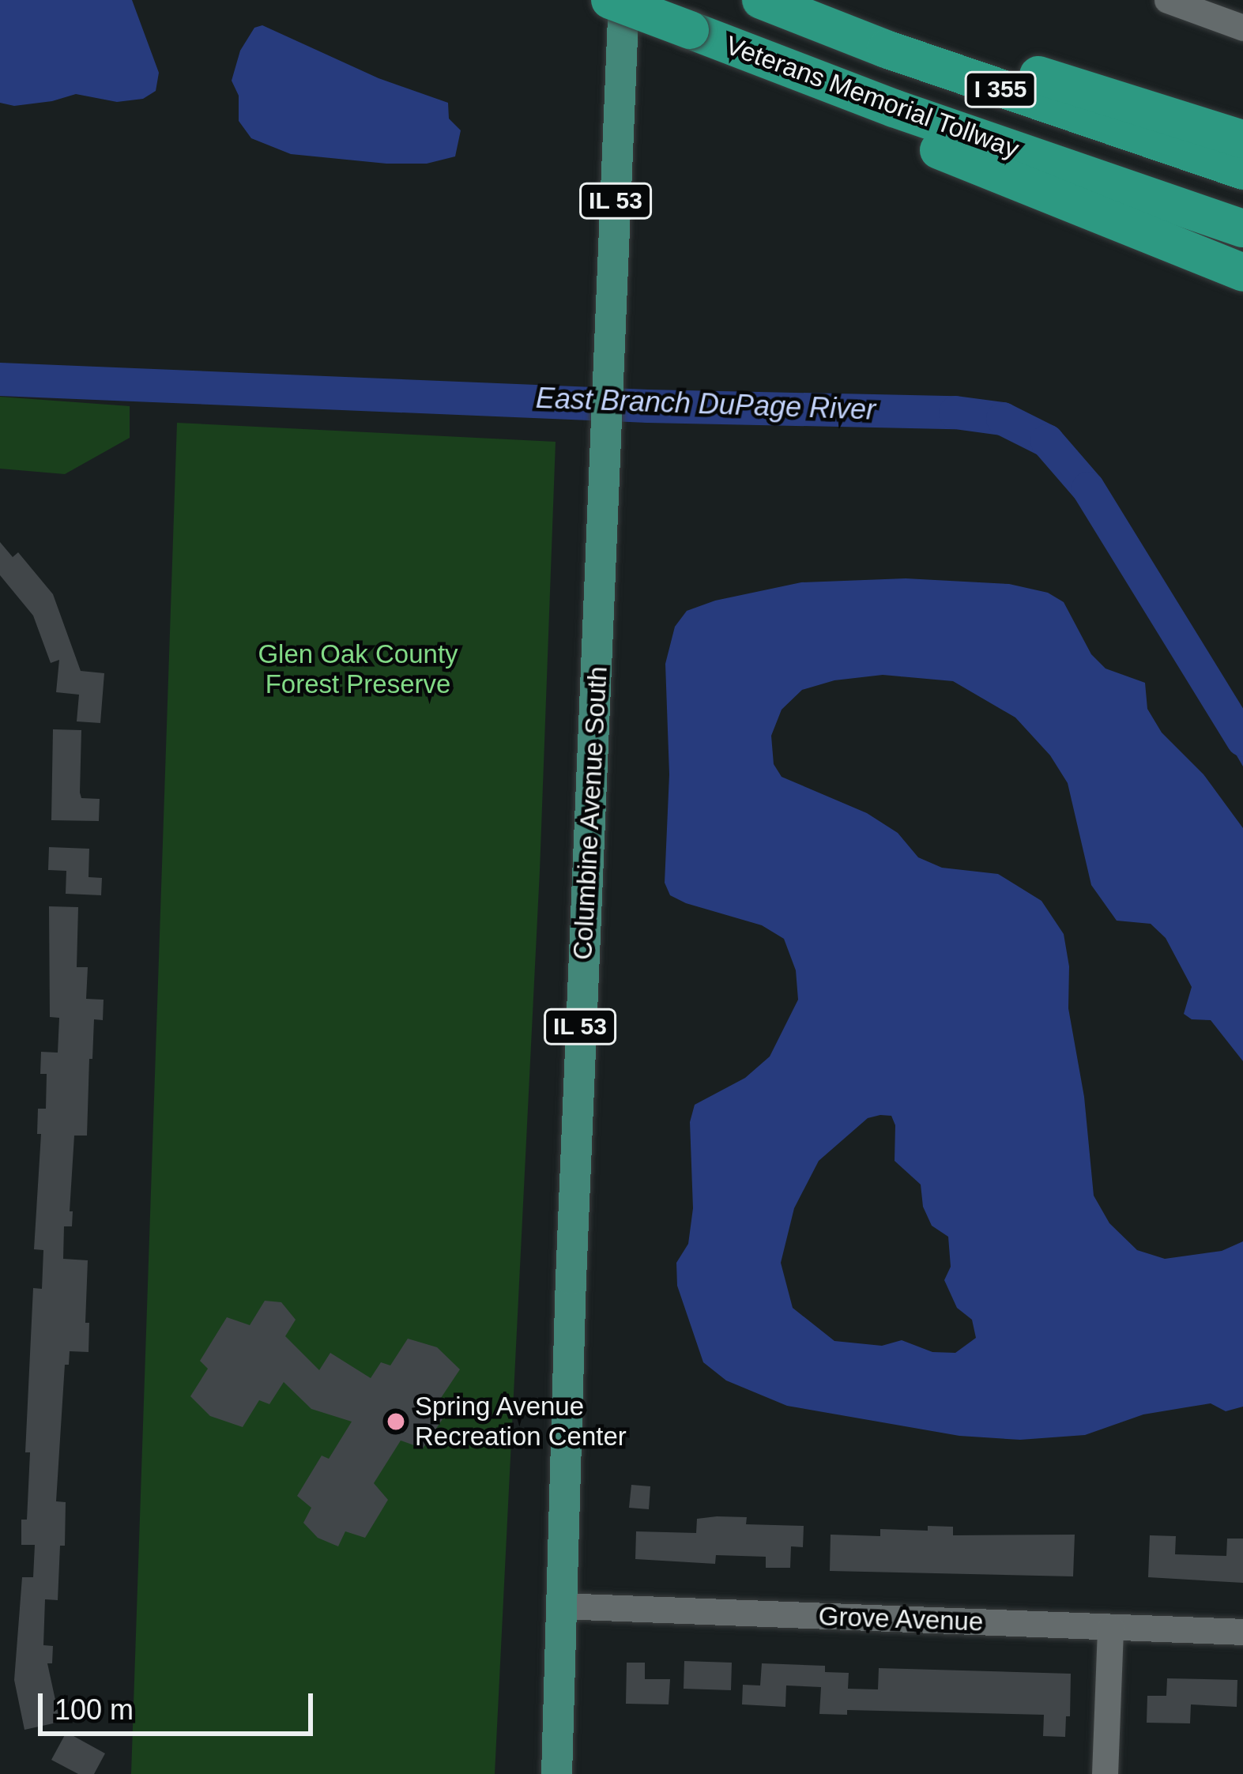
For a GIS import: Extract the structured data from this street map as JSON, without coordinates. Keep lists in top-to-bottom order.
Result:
{
  "streets": {
    "highway": ["I 355", "Veterans Memorial Tollway"],
    "main road": ["IL 53", "Columbine Avenue South"],
    "street": ["Grove Avenue"]
  },
  "crossings": [
    ["Columbine Avenue South", "Grove Avenue"]
  ],
  "water": ["East Branch DuPage River"],
  "parks": ["Glen Oak County Forest Preserve"],
  "places": ["Spring Avenue Recreation Center"],
  "scale_bar": "100 m"
}
